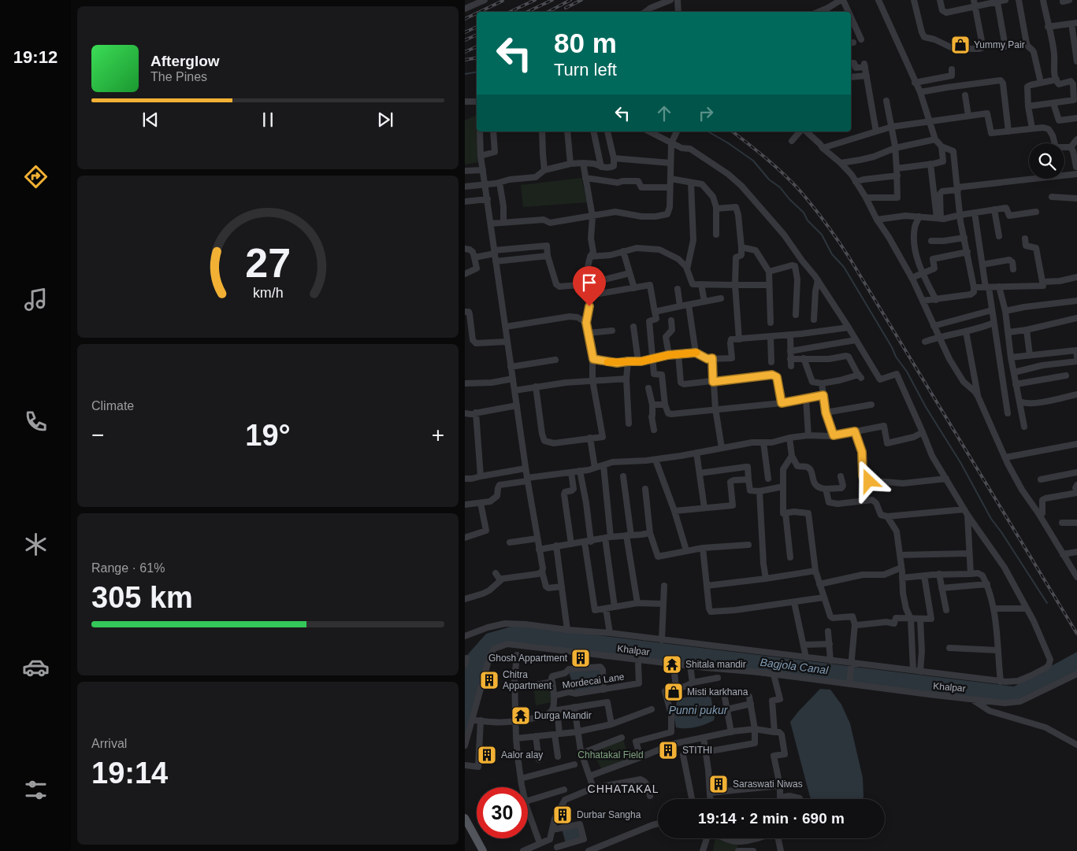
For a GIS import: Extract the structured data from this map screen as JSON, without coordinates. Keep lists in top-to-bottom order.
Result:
{
  "streets": {
    "street": ["Khalpar", "Mordecai Lane"]
  },
  "districts": ["CHHATAKAL"],
  "water": ["Bagjola Canal", "Punni pukur"],
  "parks": ["Chhatakal Field"],
  "places": {
    "shop": ["Yummy Pair", "Misti karkhana"],
    "building": [
      "Ghosh Appartment",
      "Chitra Appartment",
      "STITHI",
      "Aalor alay",
      "Saraswati Niwas",
      "Durbar Sangha"
    ],
    "temple": ["Shitala mandir", "Durga Mandir"]
  },
  "page": {
    "tabs": "19:12",
    "turn": ["80 m", "Turn left"],
    "song": ["Afterglow", "The Pines"],
    "tile": [
      "Climate",
      ["Range · 61%", "305 km"],
      ["Arrival", "19:14"]
    ],
    "heat": ["−", "19°", "+"],
    "limit": "30",
    "trip": "19:14 · 2 min · 690 m",
    "gauge": ["27", "km/h"]
  }
}
